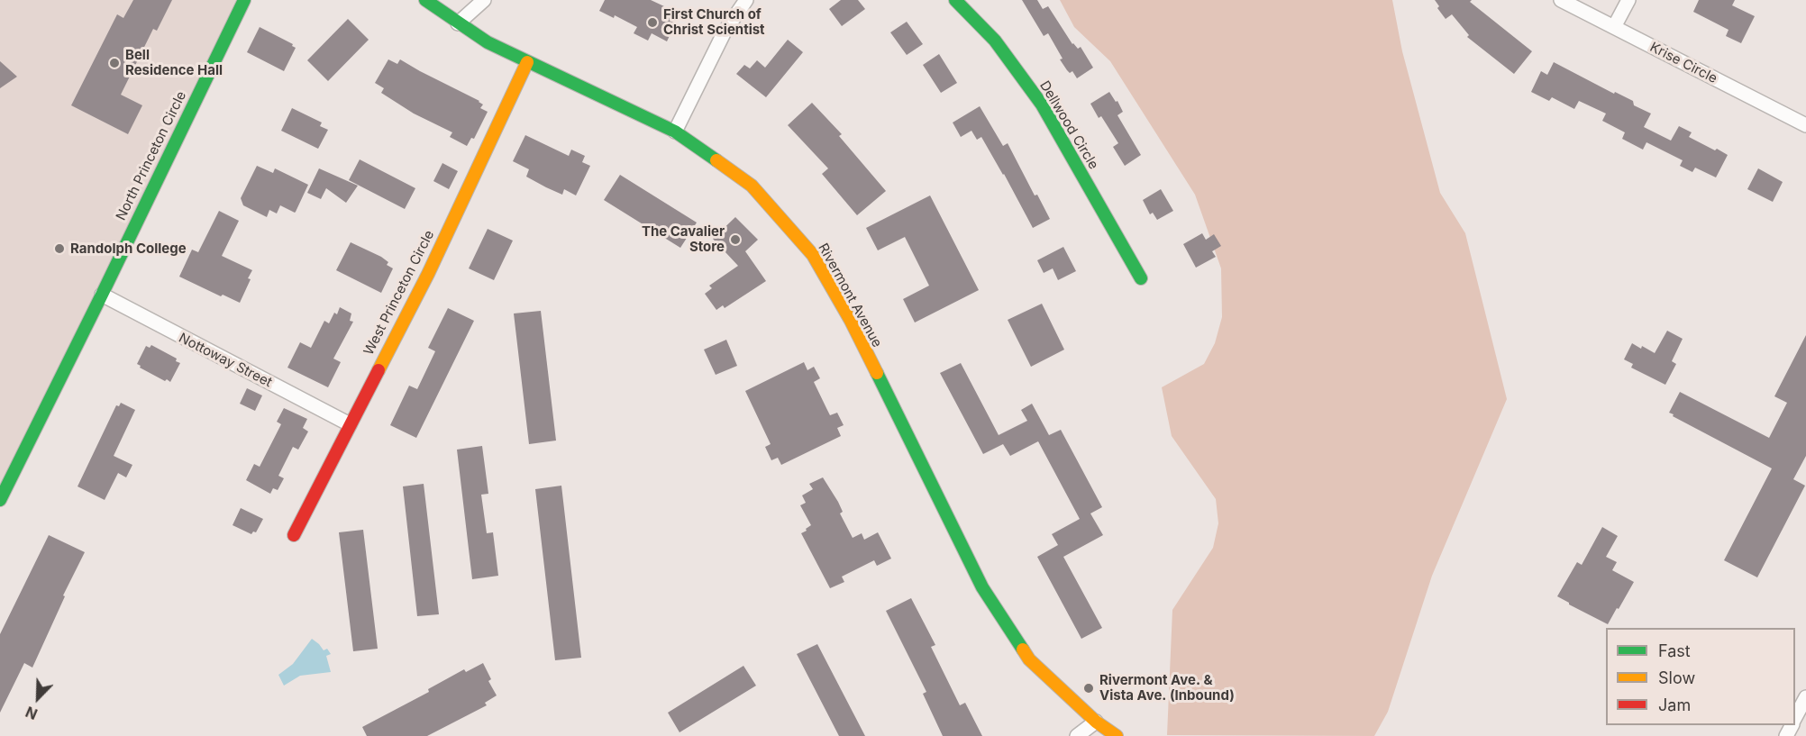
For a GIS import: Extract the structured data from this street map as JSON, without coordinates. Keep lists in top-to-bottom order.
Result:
{
  "streets": {
    "street": [
      "Krise Circle",
      "Dellwood Circle",
      "North Princeton Circle",
      "West Princeton Circle",
      "Rivermont Avenue",
      "Nottoway Street"
    ]
  },
  "crossings": [
    ["North Princeton Circle", "Nottoway Street"],
    ["West Princeton Circle", "Rivermont Avenue"],
    ["West Princeton Circle", "Nottoway Street"]
  ],
  "places": [
    "First Church of Christ Scientist",
    "Bell Residence Hall",
    "The Cavalier Store",
    "Randolph College",
    "Rivermont Ave. & Vista Ave. (Inbound)"
  ],
  "legend": ["Fast", "Slow", "Jam"],
  "north": "bottom left"
}
